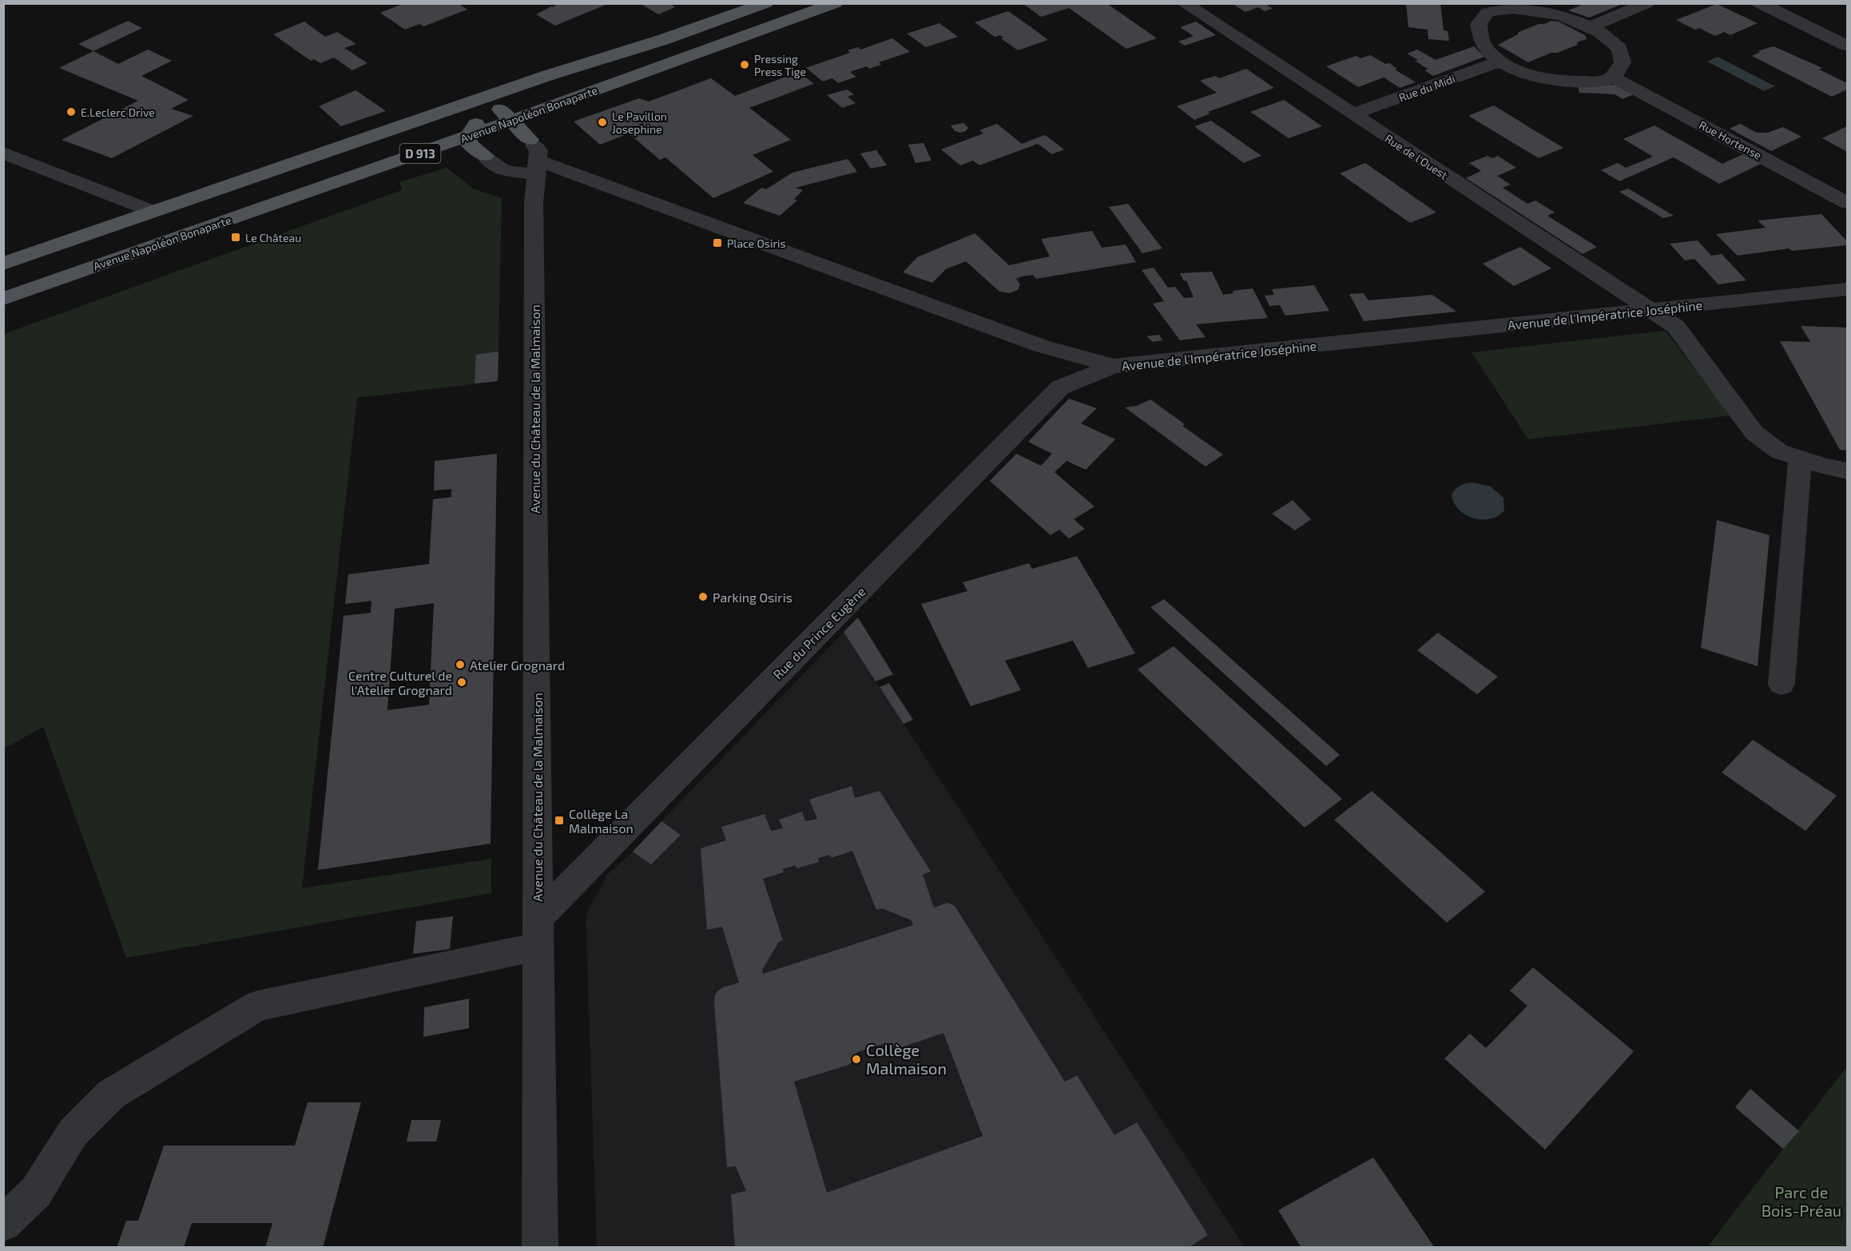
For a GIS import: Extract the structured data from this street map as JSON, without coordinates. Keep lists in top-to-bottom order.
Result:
{
  "streets": {
    "main road": ["Avenue Napoléon Bonaparte", "D 913"],
    "street": [
      "Rue du Midi",
      "Rue Hortense",
      "Rue de l'Ouest",
      "Avenue de l'Impératrice Joséphine",
      "Avenue du Château de la Malmaison",
      "Rue du Prince Eugène"
    ]
  },
  "crossings": [
    ["Rue du Midi", "Rue de l'Ouest"],
    ["Rue de l'Ouest", "Avenue de l'Impératrice Joséphine"],
    ["Avenue de l'Impératrice Joséphine", "Avenue du Château de la Malmaison"],
    ["Avenue de l'Impératrice Joséphine", "Rue du Prince Eugène"],
    ["Avenue du Château de la Malmaison", "Rue du Prince Eugène"]
  ],
  "parks": ["Parc de Bois-Préau"],
  "places": {
    "other": [
      "Pressing Press Tige",
      "E.Leclerc Drive",
      "Le Pavillon Josephine",
      "Parking Osiris",
      "Atelier Grognard",
      "Centre Culturel de l'Atelier Grognard",
      "Collège Malmaison"
    ],
    "transit": ["Le Château", "Place Osiris", "Collège La Malmaison"]
  }
}
